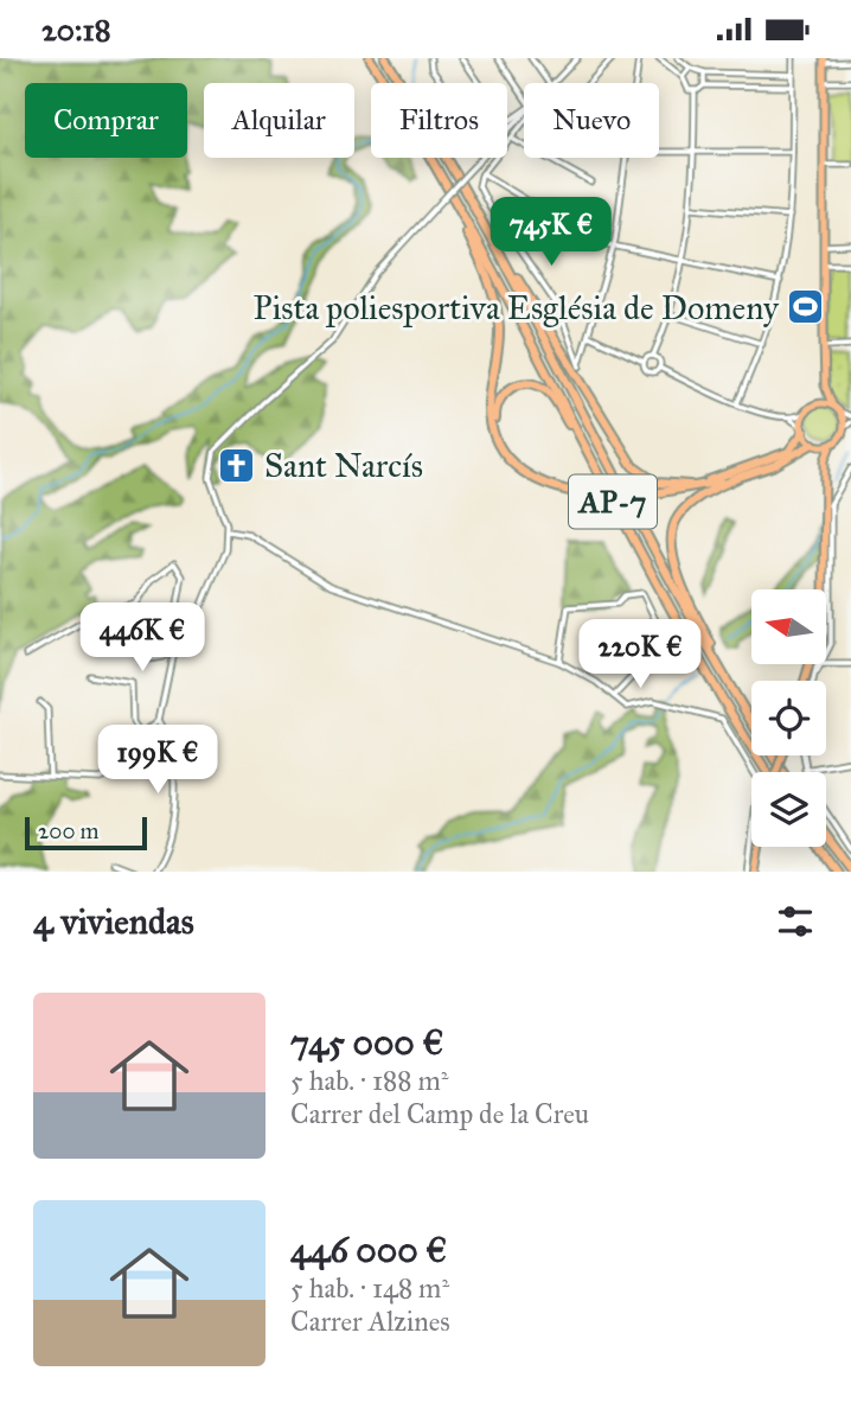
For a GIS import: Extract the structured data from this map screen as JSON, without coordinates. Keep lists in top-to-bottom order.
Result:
{
  "streets": {
    "highway": ["AP-7"]
  },
  "places": {
    "sports": ["Pista poliesportiva Església de Domeny"],
    "church": ["Sant Narcís"]
  },
  "scale_bar": "200 m",
  "north": "left",
  "page": {
    "status": "20:18",
    "chip": [
      "Comprar",
      "Alquilar",
      "Filtros",
      "Nuevo"
    ],
    "price": [
      "745K €",
      "446K €",
      "220K €",
      "199K €"
    ],
    "scale": "200 m",
    "heading": "4 viviendas",
    "list": [
      {
        "name": "745 000 €",
        "note": "5 hab. · 188 m² · Carrer del Camp de la Creu"
      },
      {
        "name": "446 000 €",
        "note": "5 hab. · 148 m² · Carrer Alzines"
      }
    ]
  }
}
